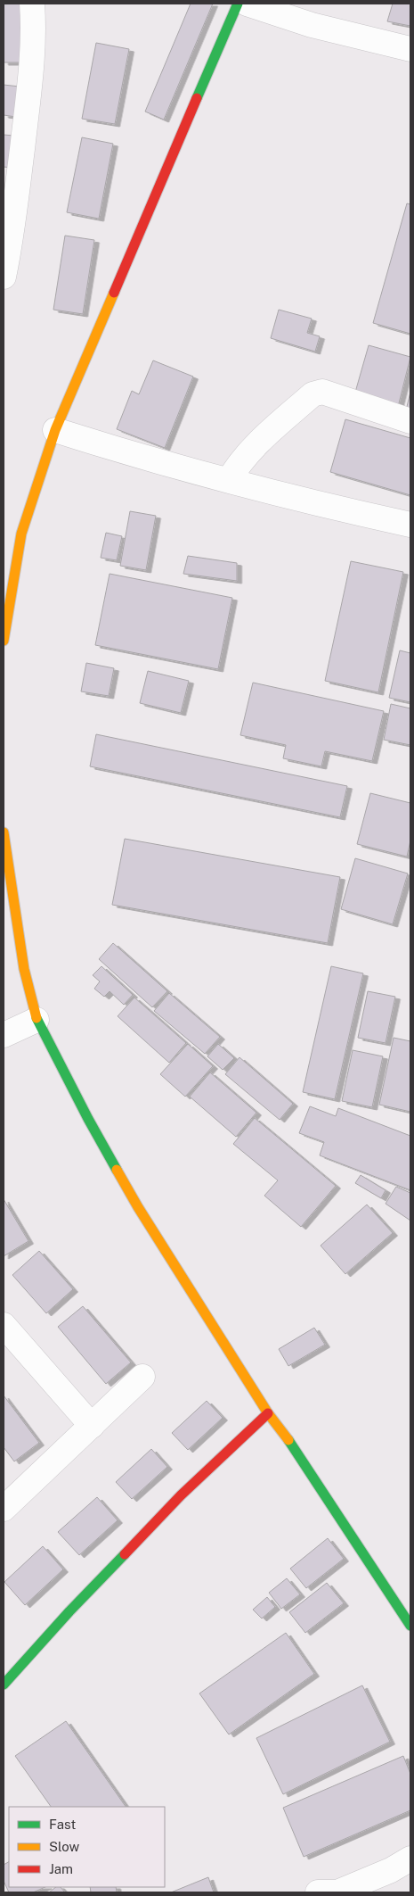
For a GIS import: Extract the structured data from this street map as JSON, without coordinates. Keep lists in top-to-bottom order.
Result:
{
  "legend": ["Fast", "Slow", "Jam"]
}
